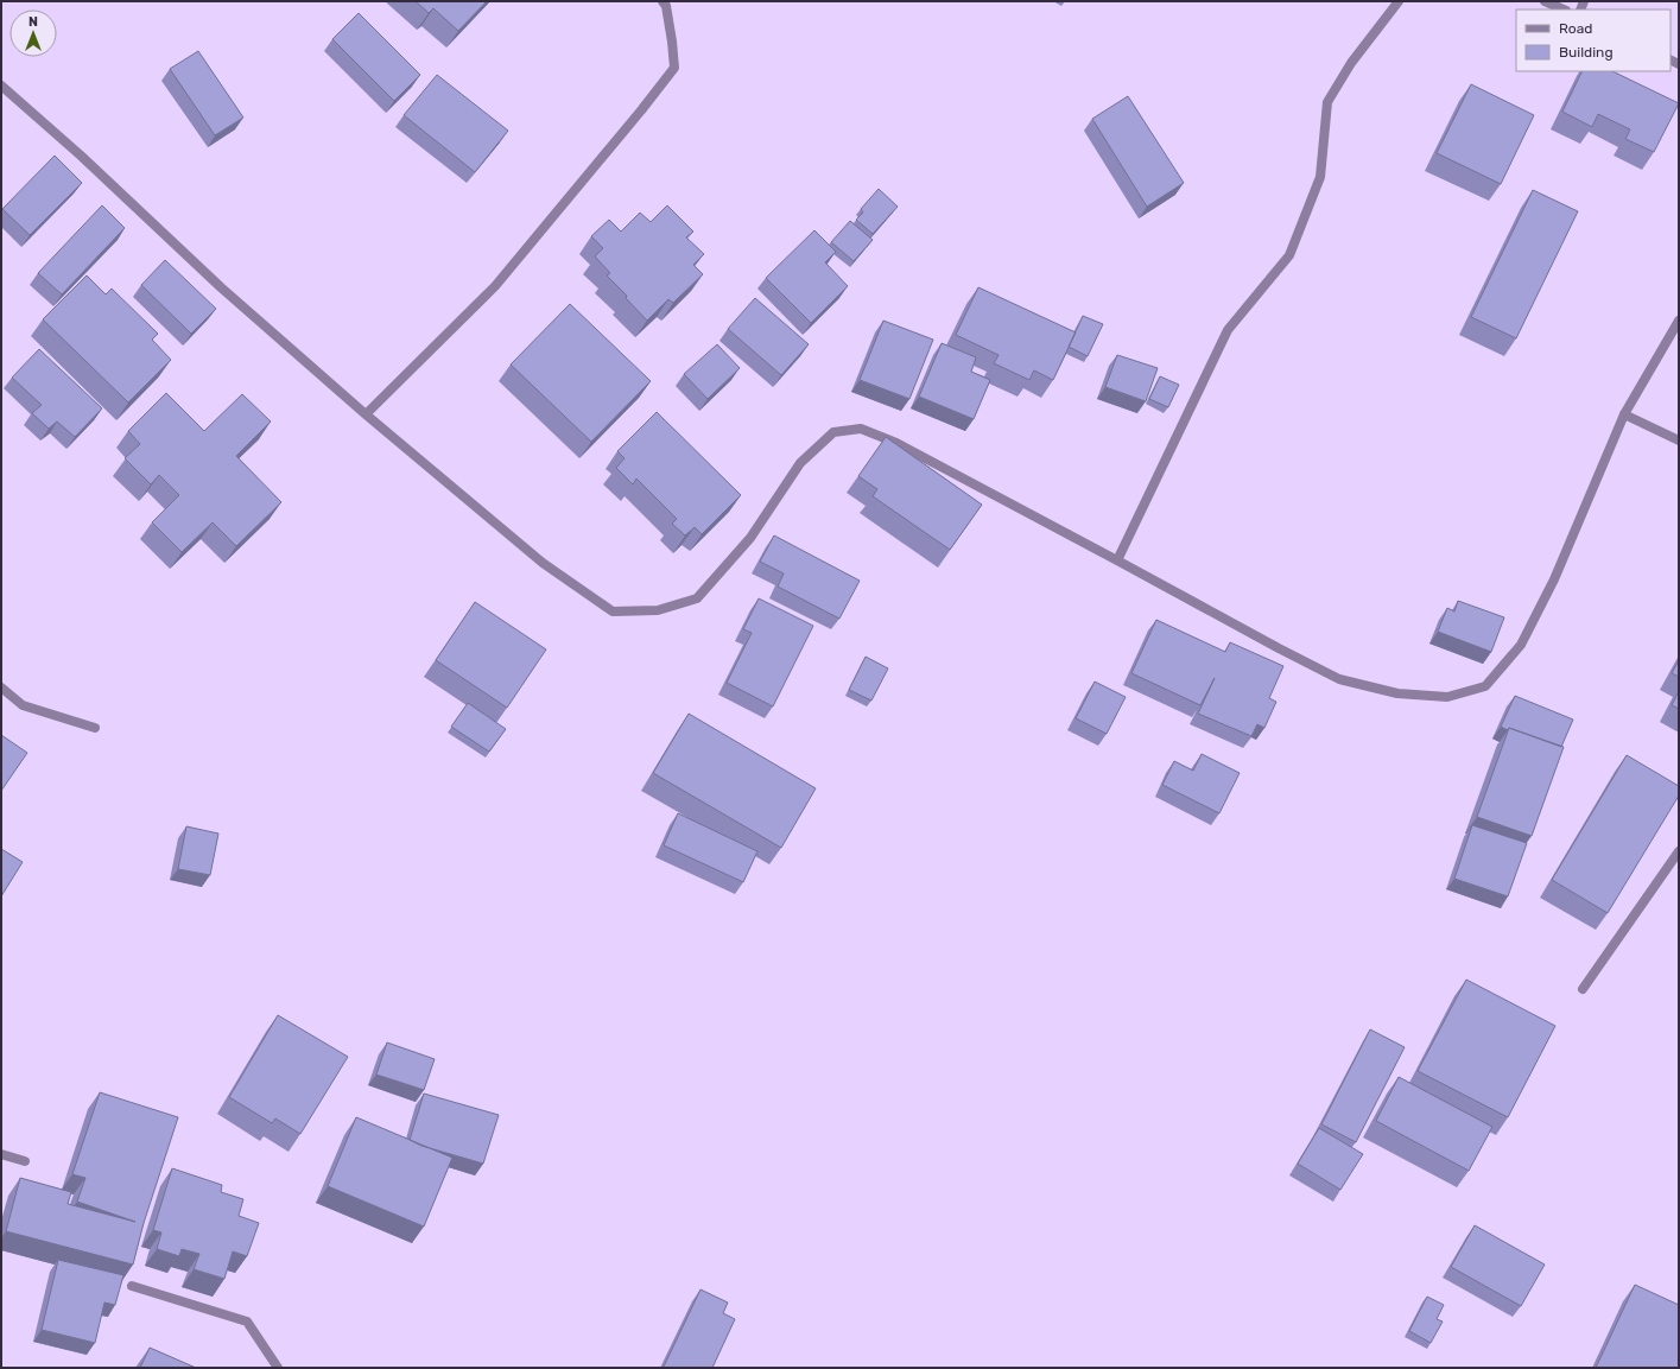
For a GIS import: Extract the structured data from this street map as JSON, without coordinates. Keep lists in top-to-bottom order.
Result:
{
  "legend": ["Road", "Building"],
  "north": "top"
}
